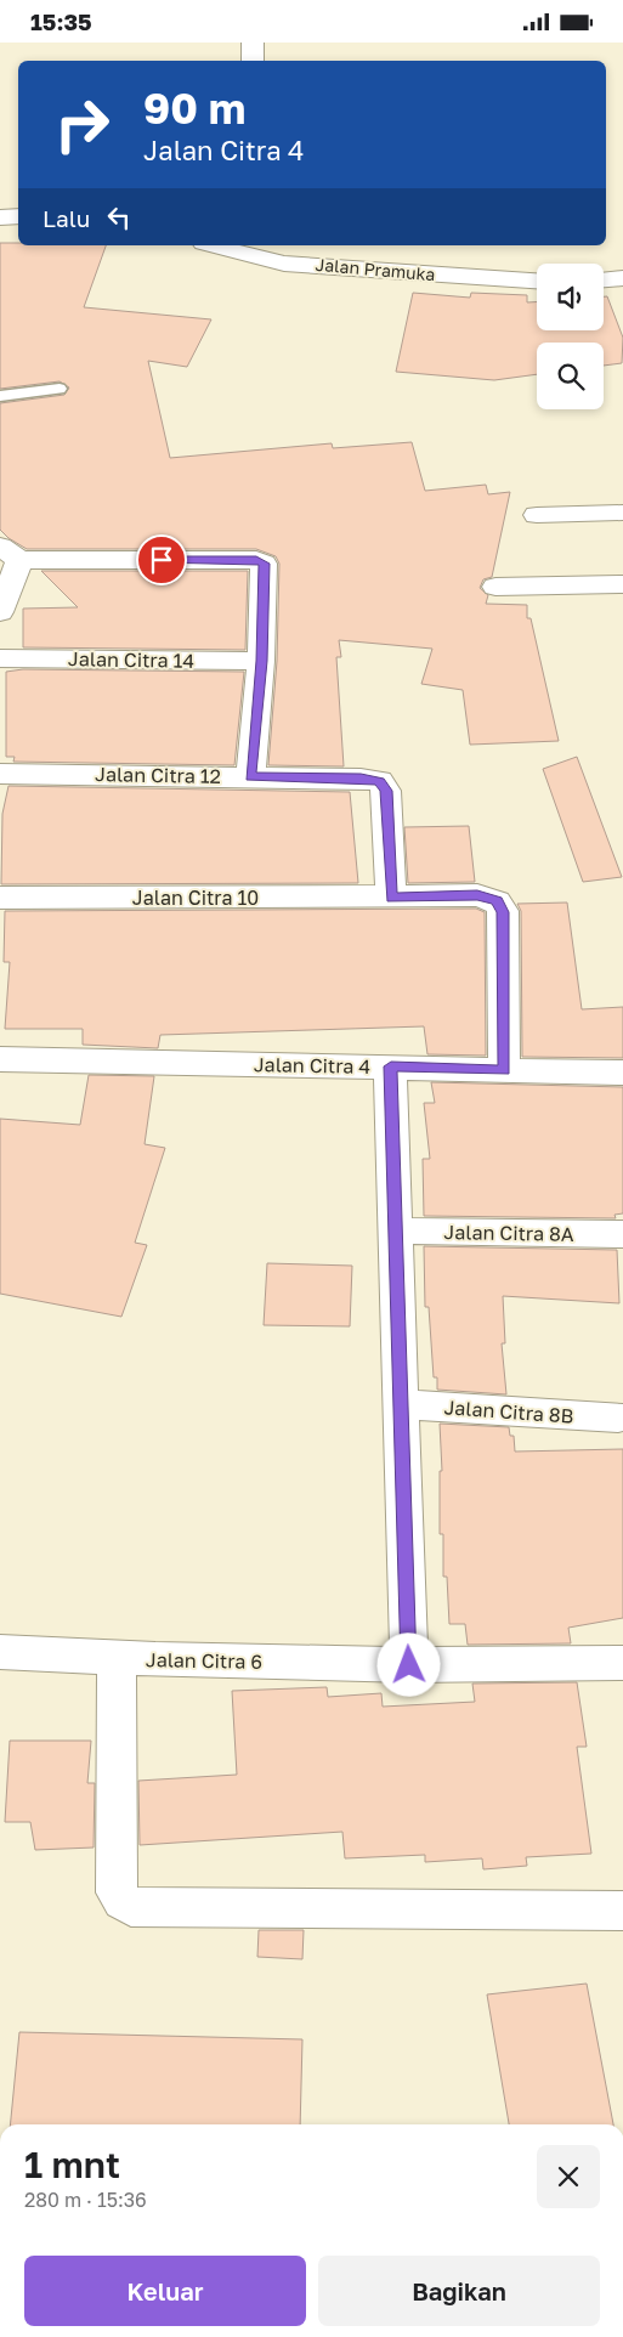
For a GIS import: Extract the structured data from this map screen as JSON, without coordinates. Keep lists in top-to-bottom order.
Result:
{
  "streets": {
    "street": [
      "Jalan Pramuka",
      "Jalan Citra 14",
      "Jalan Citra 12",
      "Jalan Citra 10",
      "Jalan Citra 4",
      "Jalan Citra 8A",
      "Jalan Citra 8B",
      "Jalan Citra 6"
    ]
  },
  "crossings": [
    ["Jalan Citra 12", "Jalan Citra 10"],
    ["Jalan Citra 10", "Jalan Citra 4"]
  ],
  "page": {
    "status": "15:35",
    "turn": ["90 m", "Jalan Citra 4"],
    "then": "Lalu",
    "heading": ["1 mnt", "280 m · 15:36"],
    "buttons": ["Keluar", "Bagikan"]
  }
}
